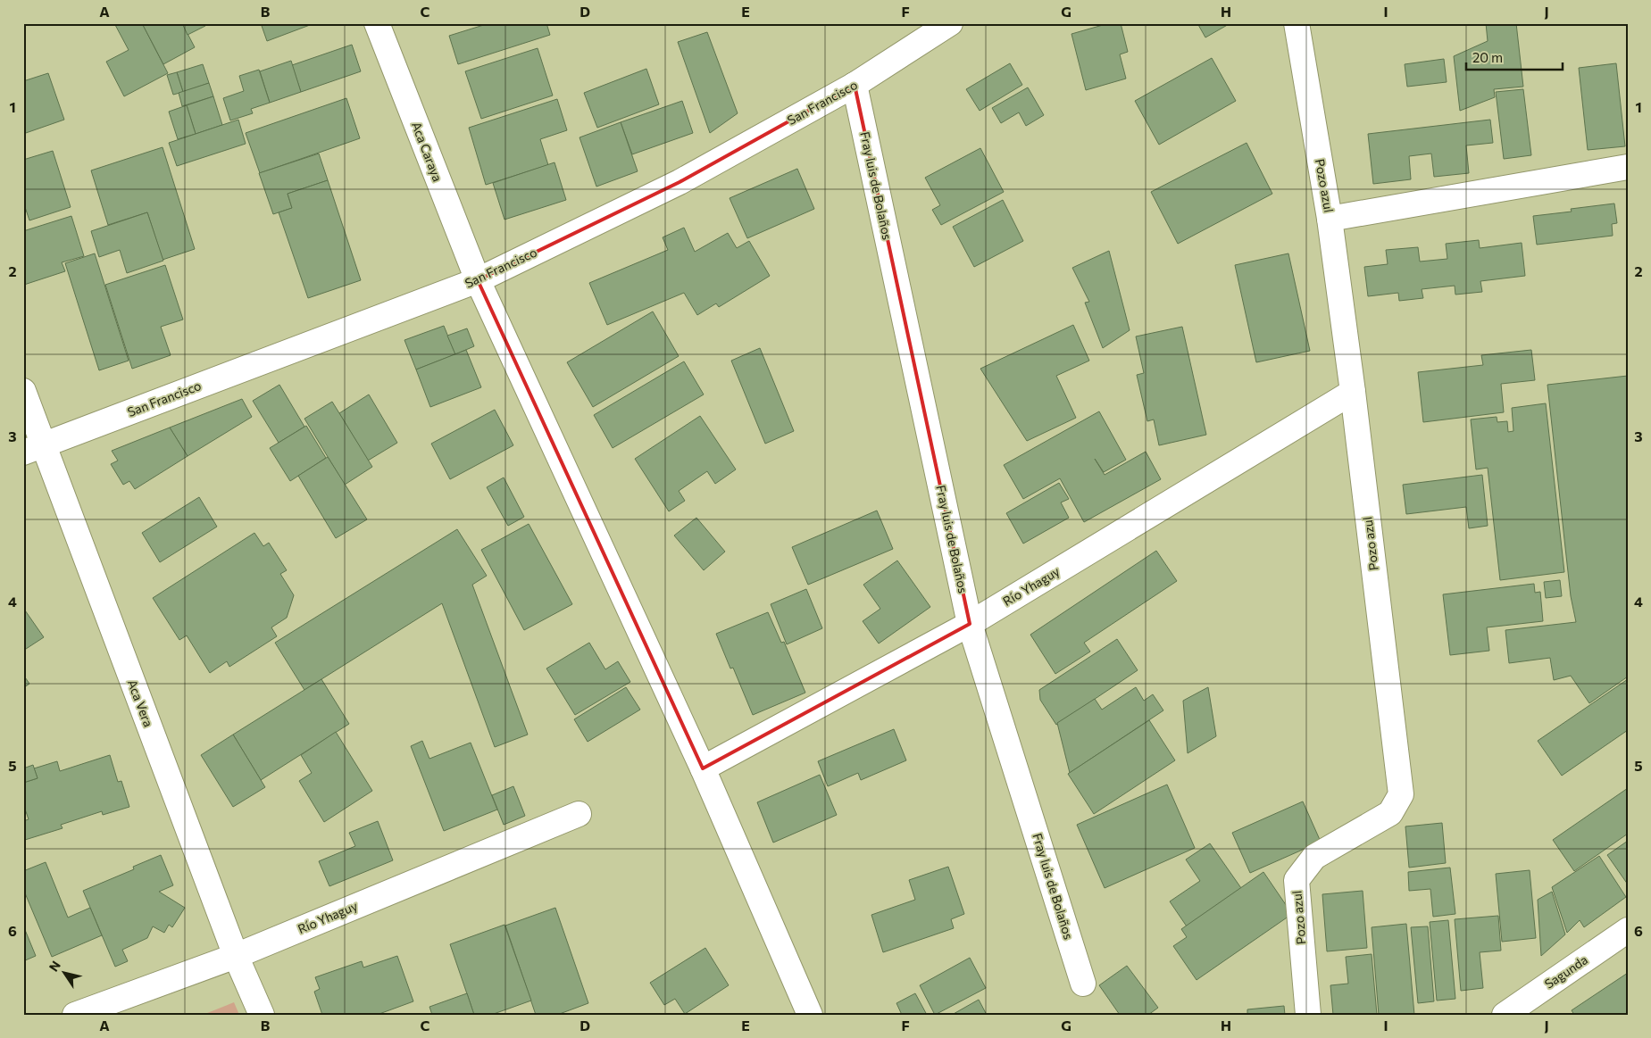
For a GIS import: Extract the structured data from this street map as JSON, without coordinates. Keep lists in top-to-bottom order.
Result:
{
  "streets": {
    "street": [
      "San Francisco",
      "Aca Caraya",
      "Fray luis de Bolaños",
      "Pozo azul",
      "Río Yhaguy",
      "Aca Vera",
      "Sagunda"
    ]
  },
  "crossings": [
    ["San Francisco", "Aca Caraya"],
    ["San Francisco", "Fray luis de Bolaños"],
    ["San Francisco", "Aca Vera"],
    ["Aca Caraya", "Río Yhaguy"],
    ["Fray luis de Bolaños", "Río Yhaguy"],
    ["Pozo azul", "Río Yhaguy"],
    ["Río Yhaguy", "Aca Vera"]
  ],
  "scale_bar": "20 m",
  "north": "top left",
  "grid": {
    "columns": [
      "A",
      "B",
      "C",
      "D",
      "E",
      "F",
      "G",
      "H",
      "I",
      "J"
    ],
    "rows": [
      "1",
      "2",
      "3",
      "4",
      "5",
      "6"
    ]
  }
}
